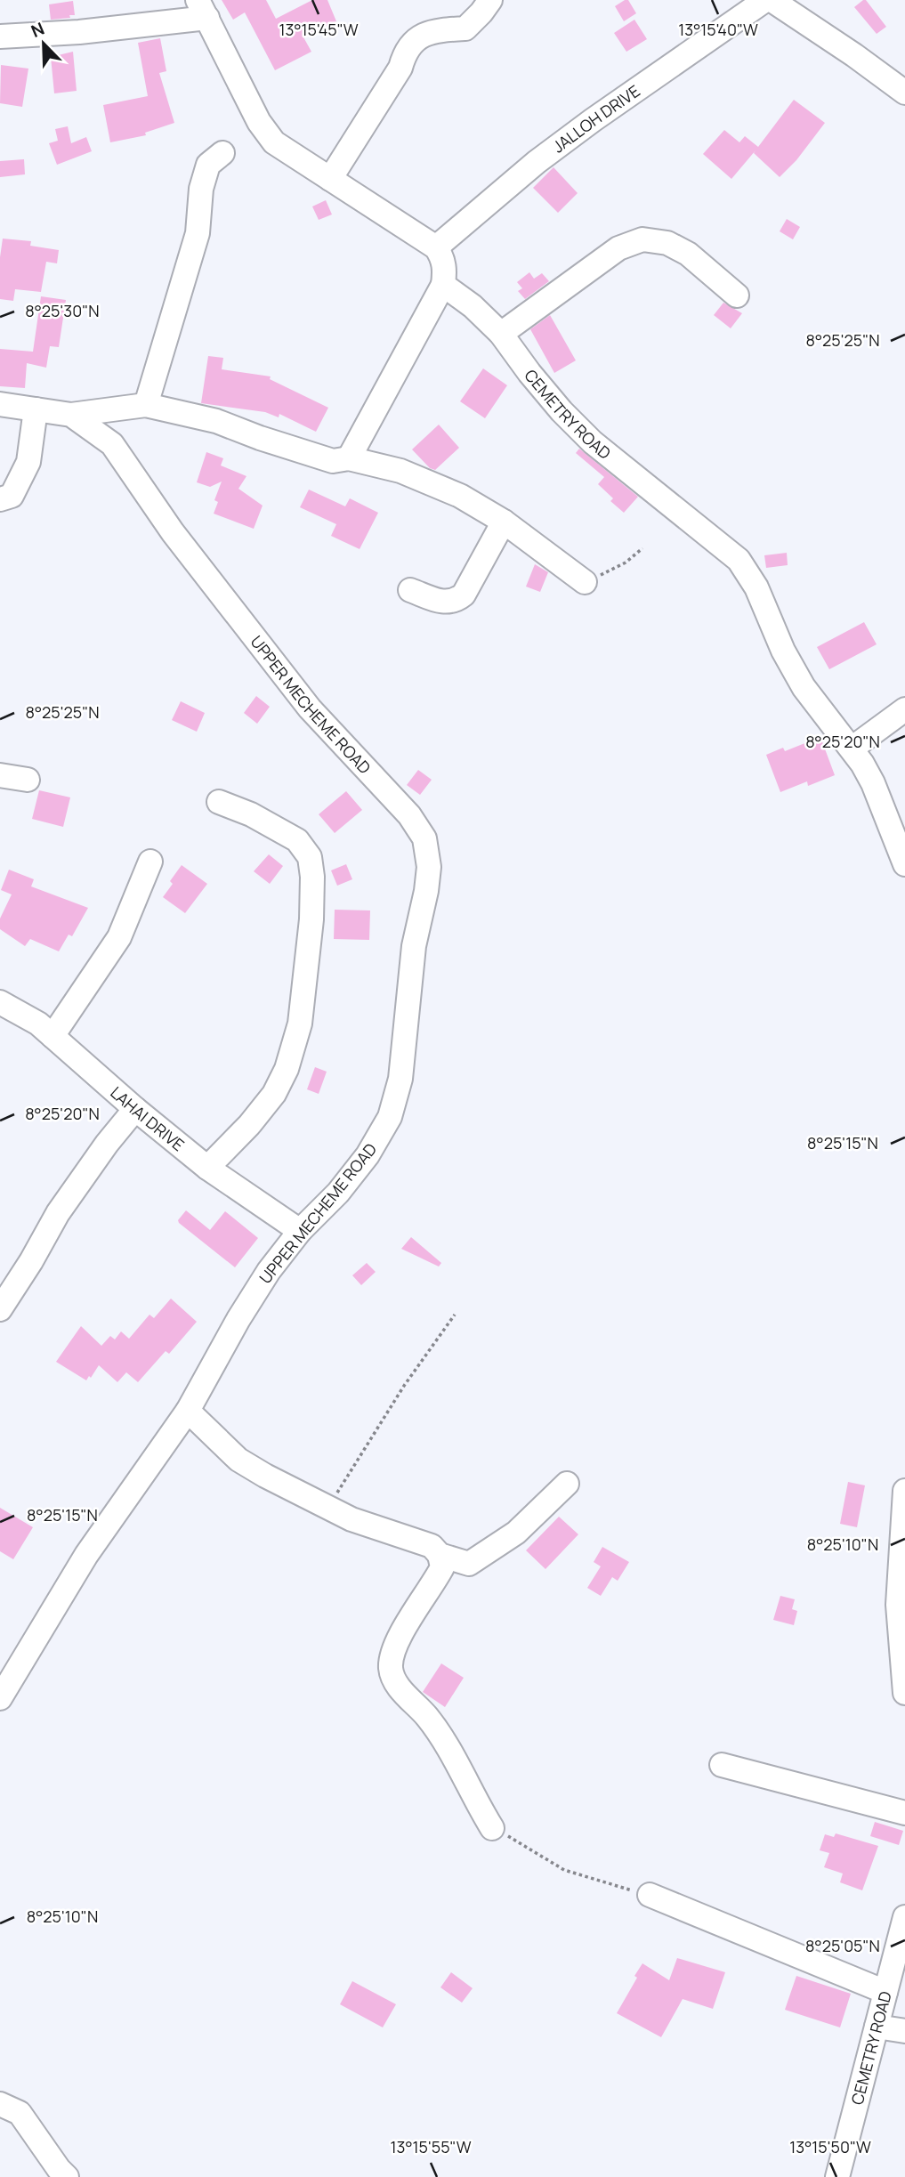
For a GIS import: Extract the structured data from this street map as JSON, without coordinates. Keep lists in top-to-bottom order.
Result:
{
  "streets": {
    "street": [
      "JALLOH DRIVE",
      "CEMETRY ROAD",
      "UPPER MECHEME ROAD",
      "LAHAI DRIVE"
    ]
  },
  "crossings": [
    ["UPPER MECHEME ROAD", "LAHAI DRIVE"]
  ],
  "north": "top left",
  "coordinates": [
    "13°15'45\"W",
    "13°15'40\"W",
    "8°25'30\"N",
    "8°25'25\"N",
    "8°25'20\"N",
    "8°25'15\"N",
    "8°25'10\"N",
    "8°25'05\"N",
    "13°15'55\"W",
    "13°15'50\"W"
  ]
}
